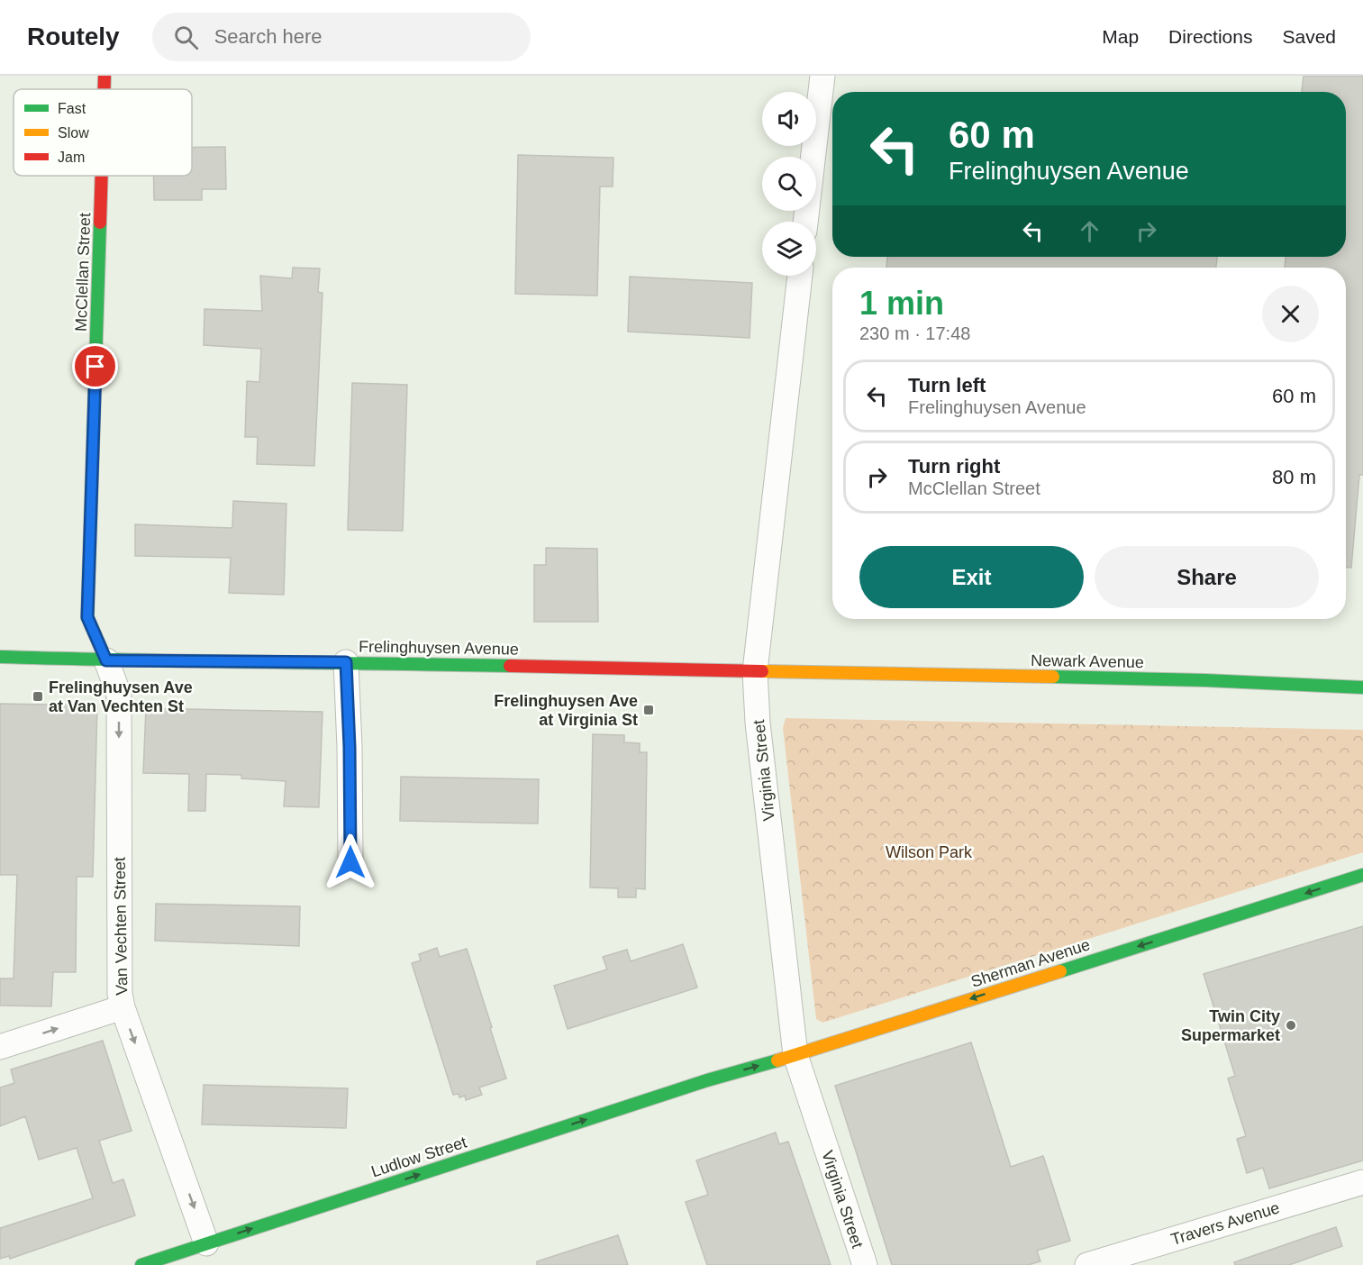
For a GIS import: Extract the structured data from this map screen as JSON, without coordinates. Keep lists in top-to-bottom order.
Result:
{
  "streets": {
    "main road": [
      "McClellan Street",
      "Frelinghuysen Avenue",
      "Newark Avenue",
      "Sherman Avenue",
      "Ludlow Street"
    ],
    "street": ["Virginia Street", "Van Vechten Street", "Travers Avenue"]
  },
  "crossings": [
    ["McClellan Street", "Frelinghuysen Avenue"],
    ["McClellan Street", "Van Vechten Street"],
    ["Frelinghuysen Avenue", "Newark Avenue"],
    ["Frelinghuysen Avenue", "Virginia Street"],
    ["Frelinghuysen Avenue", "Van Vechten Street"],
    ["Virginia Street", "Sherman Avenue"],
    ["Van Vechten Street", "Ludlow Street"],
    ["Sherman Avenue", "Ludlow Street"]
  ],
  "one_way": ["Van Vechten Street", "Ludlow Street"],
  "parks": ["Wilson Park"],
  "places": {
    "transit": ["Frelinghuysen Ave at Van Vechten St", "Frelinghuysen Ave at Virginia St"],
    "other": ["Twin City Supermarket"]
  },
  "legend": ["Fast", "Slow", "Jam"],
  "page": {
    "header": "Routely",
    "search": "Search here",
    "nav": ["Map", "Directions", "Saved"],
    "turn": ["60 m", "Frelinghuysen Avenue"],
    "heading": ["1 min", "230 m · 17:48"],
    "list": [
      {
        "name": "Turn left",
        "note": "Frelinghuysen Avenue",
        "value": "60 m"
      },
      {
        "name": "Turn right",
        "note": "McClellan Street",
        "value": "80 m"
      }
    ],
    "buttons": ["Exit", "Share"]
  }
}
